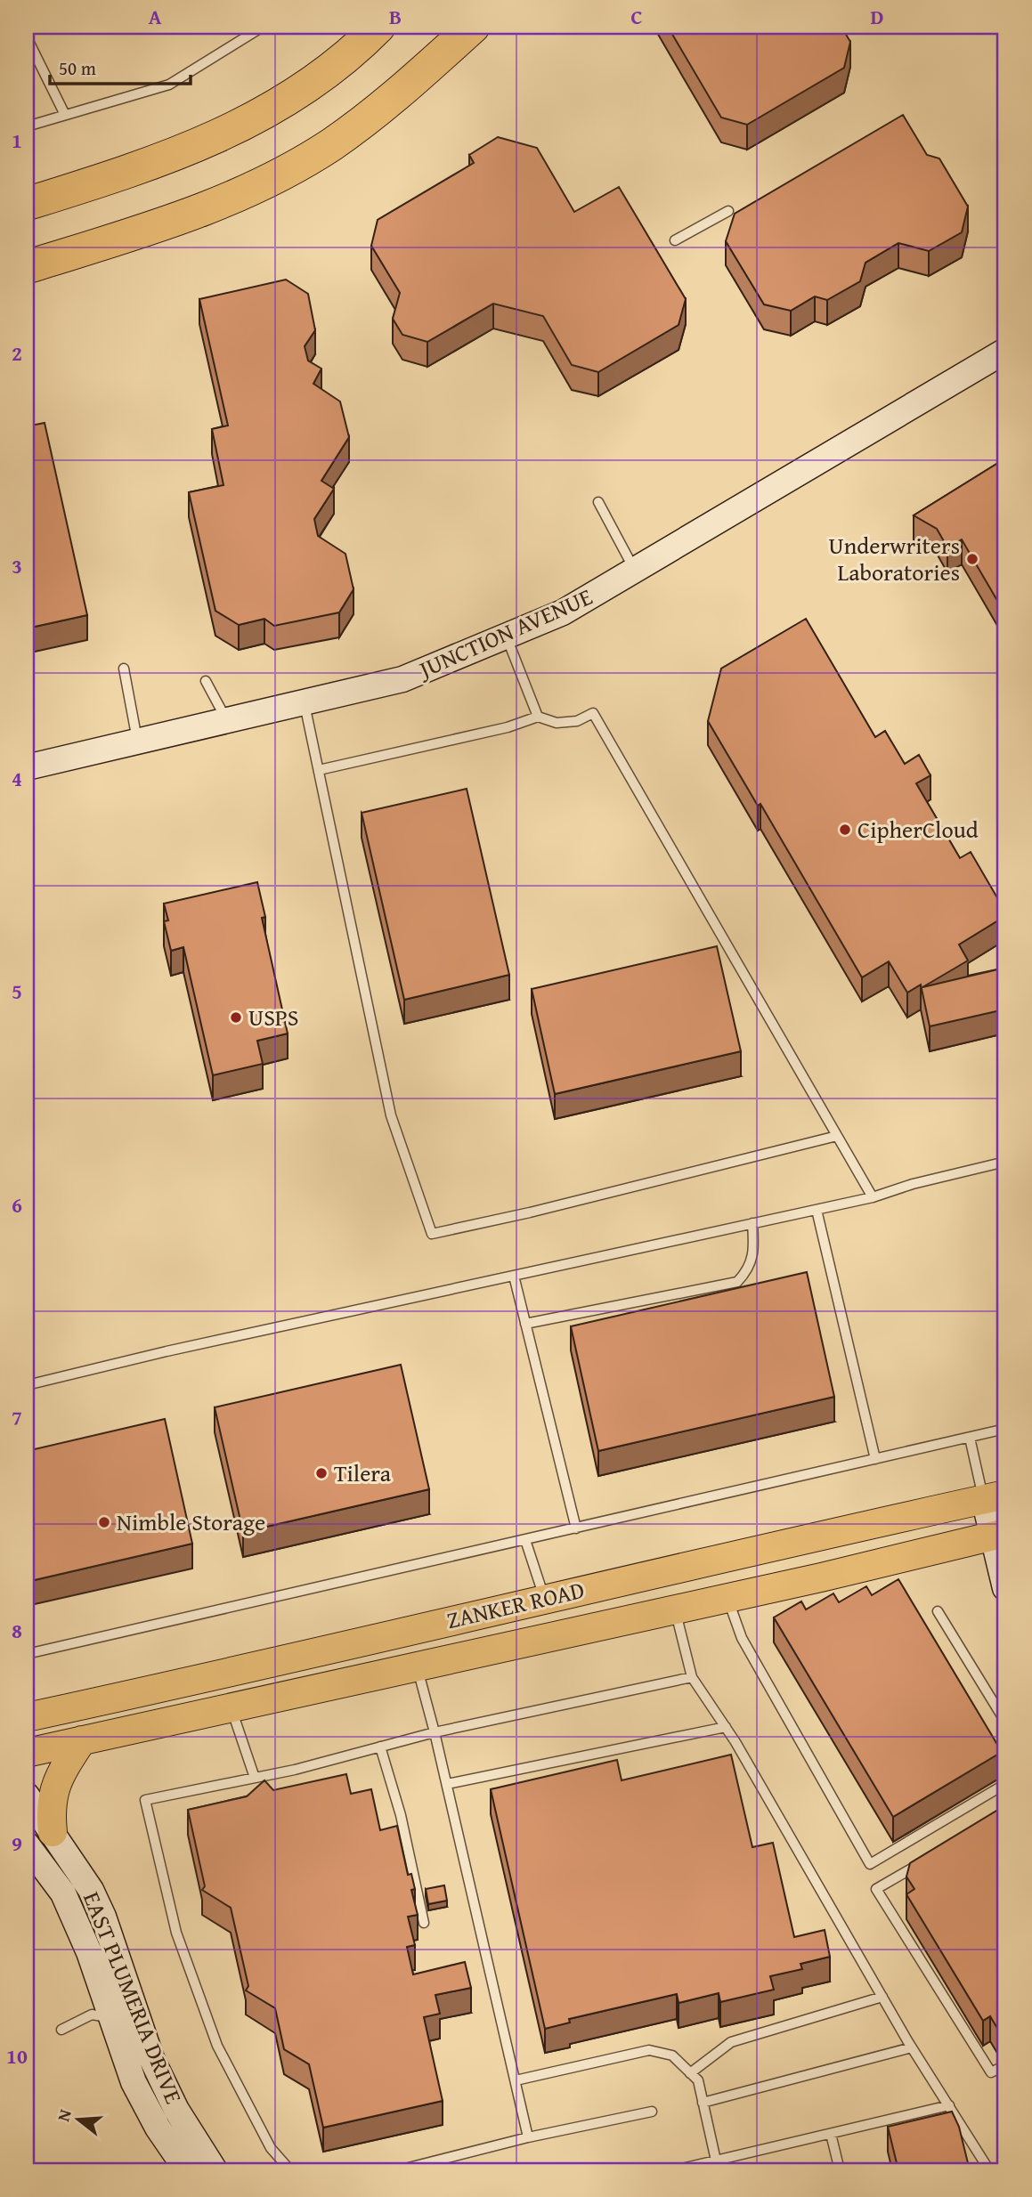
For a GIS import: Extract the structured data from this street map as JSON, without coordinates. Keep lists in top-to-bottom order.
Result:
{
  "streets": {
    "main road": ["JUNCTION AVENUE", "ZANKER ROAD", "EAST PLUMERIA DRIVE"]
  },
  "places": [
    "Underwriters Laboratories",
    "CipherCloud",
    "USPS",
    "Tilera",
    "Nimble Storage"
  ],
  "scale_bar": "50 m",
  "north": "left",
  "grid": {
    "columns": [
      "A",
      "B",
      "C",
      "D"
    ],
    "rows": [
      "1",
      "2",
      "3",
      "4",
      "5",
      "6",
      "7",
      "8",
      "9",
      "10"
    ]
  }
}
